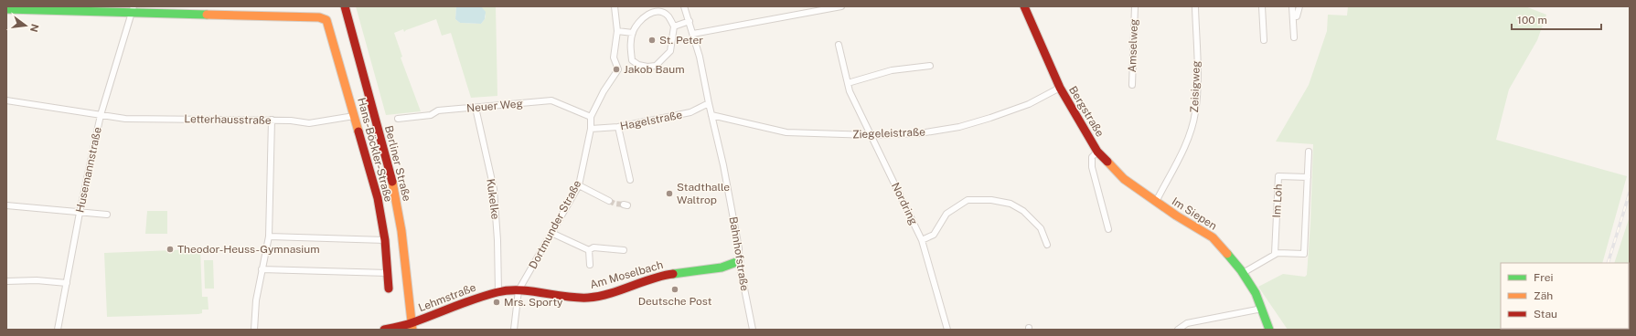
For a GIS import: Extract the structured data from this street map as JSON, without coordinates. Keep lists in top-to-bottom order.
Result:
{
  "streets": {
    "street": [
      "Amselweg",
      "Zeisigweg",
      "Neuer Weg",
      "Bergstraße",
      "Letterhausstraße",
      "Hagelstraße",
      "Ziegeleistraße",
      "Hans-Böckler-Straße",
      "Berliner Straße",
      "Husemannstraße",
      "Kukelke",
      "Im Loh",
      "Nordring",
      "Im Siepen",
      "Dortmunder Straße",
      "Bahnhofstraße",
      "Am Moselbach",
      "Lehmstraße"
    ]
  },
  "crossings": [
    ["Zeisigweg", "Im Siepen"],
    ["Neuer Weg", "Kukelke"],
    ["Neuer Weg", "Dortmunder Straße"],
    ["Bergstraße", "Ziegeleistraße"],
    ["Bergstraße", "Im Siepen"],
    ["Letterhausstraße", "Hans-Böckler-Straße"],
    ["Letterhausstraße", "Husemannstraße"],
    ["Hagelstraße", "Dortmunder Straße"],
    ["Hagelstraße", "Bahnhofstraße"],
    ["Ziegeleistraße", "Nordring"],
    ["Ziegeleistraße", "Bahnhofstraße"],
    ["Hans-Böckler-Straße", "Husemannstraße"],
    ["Berliner Straße", "Lehmstraße"],
    ["Kukelke", "Lehmstraße"],
    ["Dortmunder Straße", "Am Moselbach"],
    ["Dortmunder Straße", "Lehmstraße"],
    ["Bahnhofstraße", "Am Moselbach"],
    ["Am Moselbach", "Lehmstraße"]
  ],
  "places": [
    "St. Peter",
    "Jakob Baum",
    "Stadthalle Waltrop",
    "Theodor-Heuss-Gymnasium",
    "Deutsche Post",
    "Mrs. Sporty"
  ],
  "legend": ["Frei", "Zäh", "Stau"],
  "scale_bar": "100 m",
  "north": "right"
}
